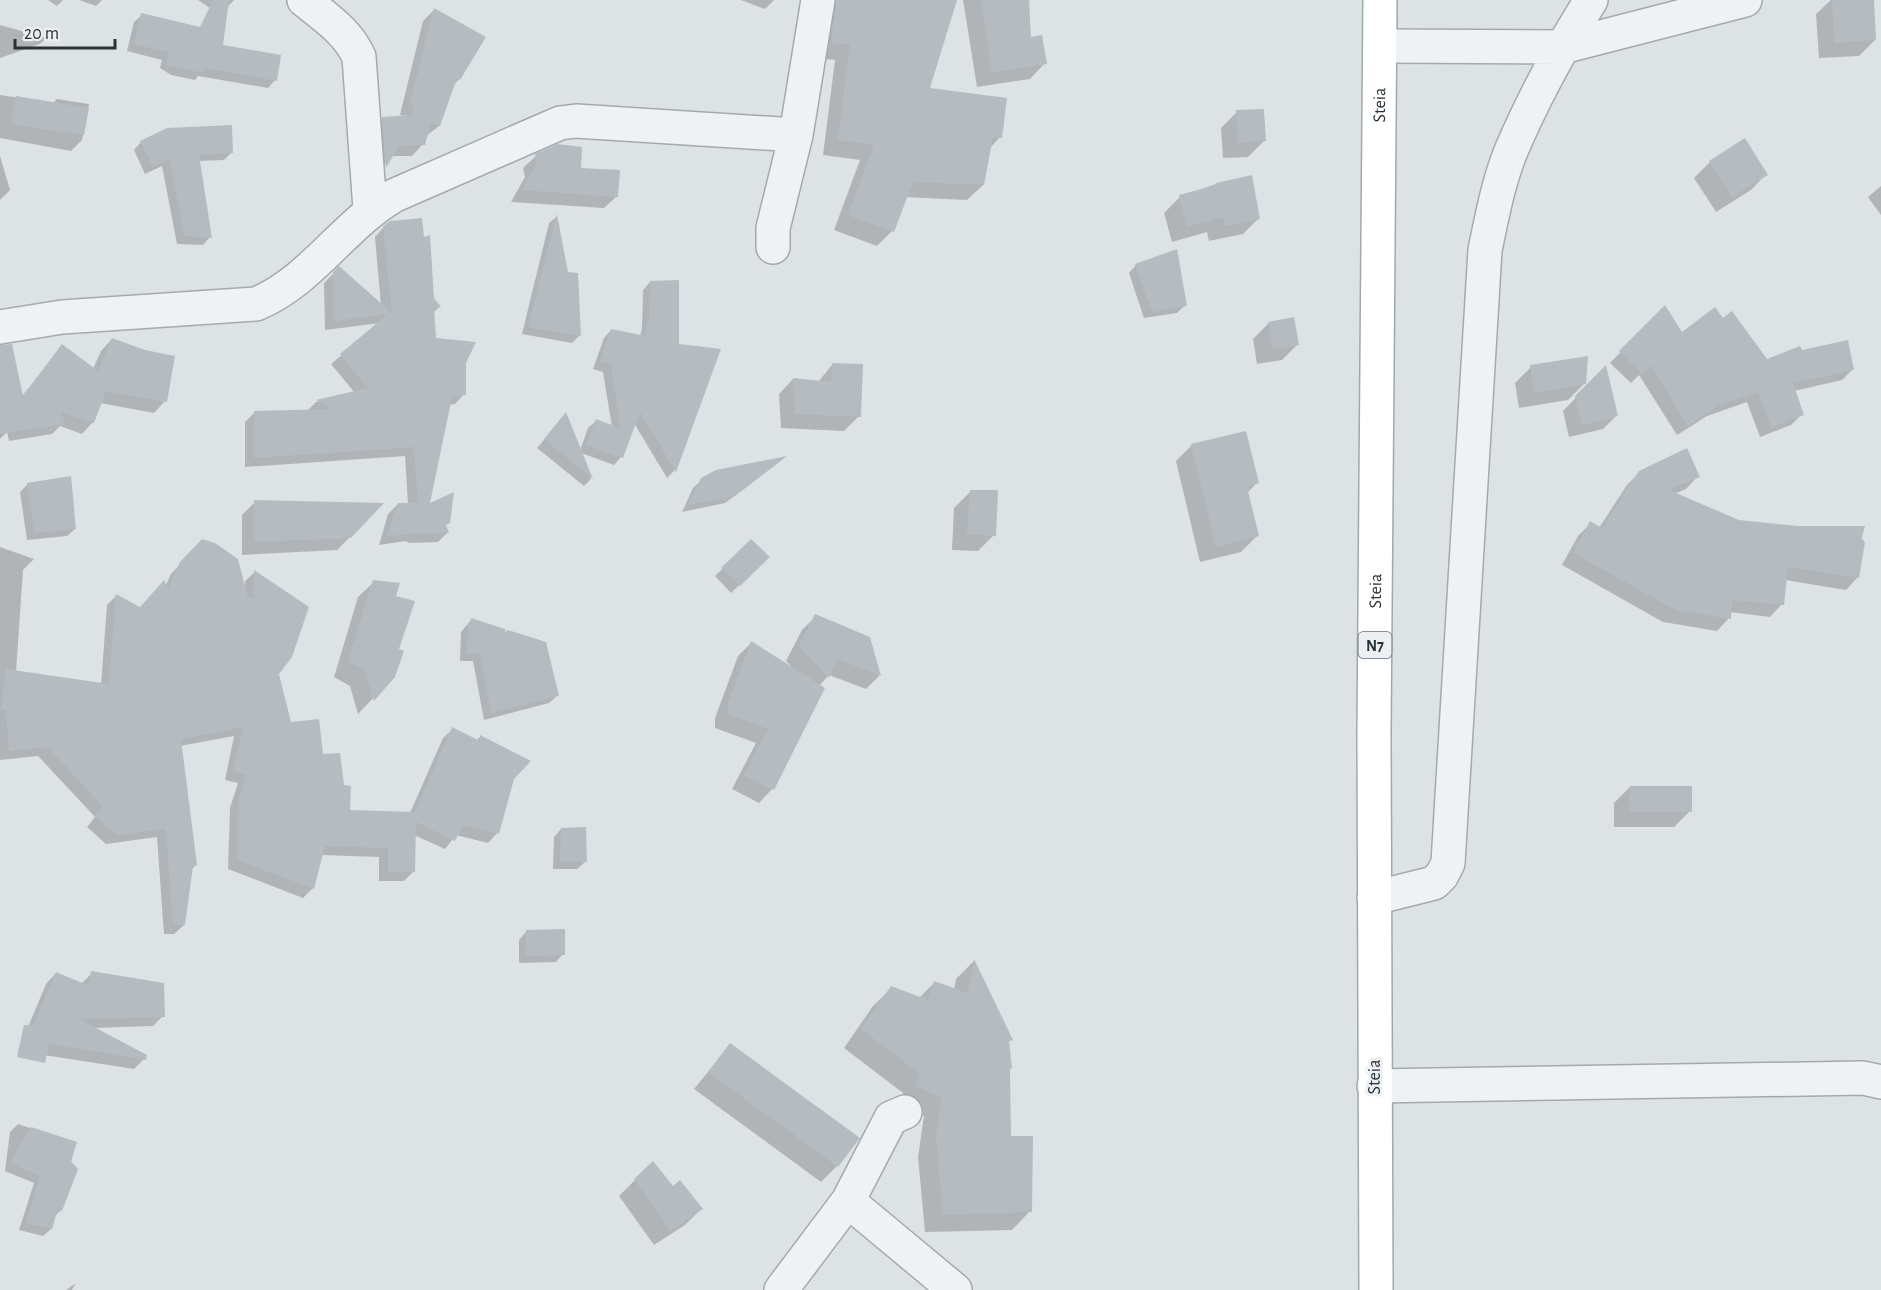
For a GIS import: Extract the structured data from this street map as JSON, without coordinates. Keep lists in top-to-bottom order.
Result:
{
  "streets": {
    "main road": ["Steia", "N7"]
  },
  "scale_bar": "20 m"
}
